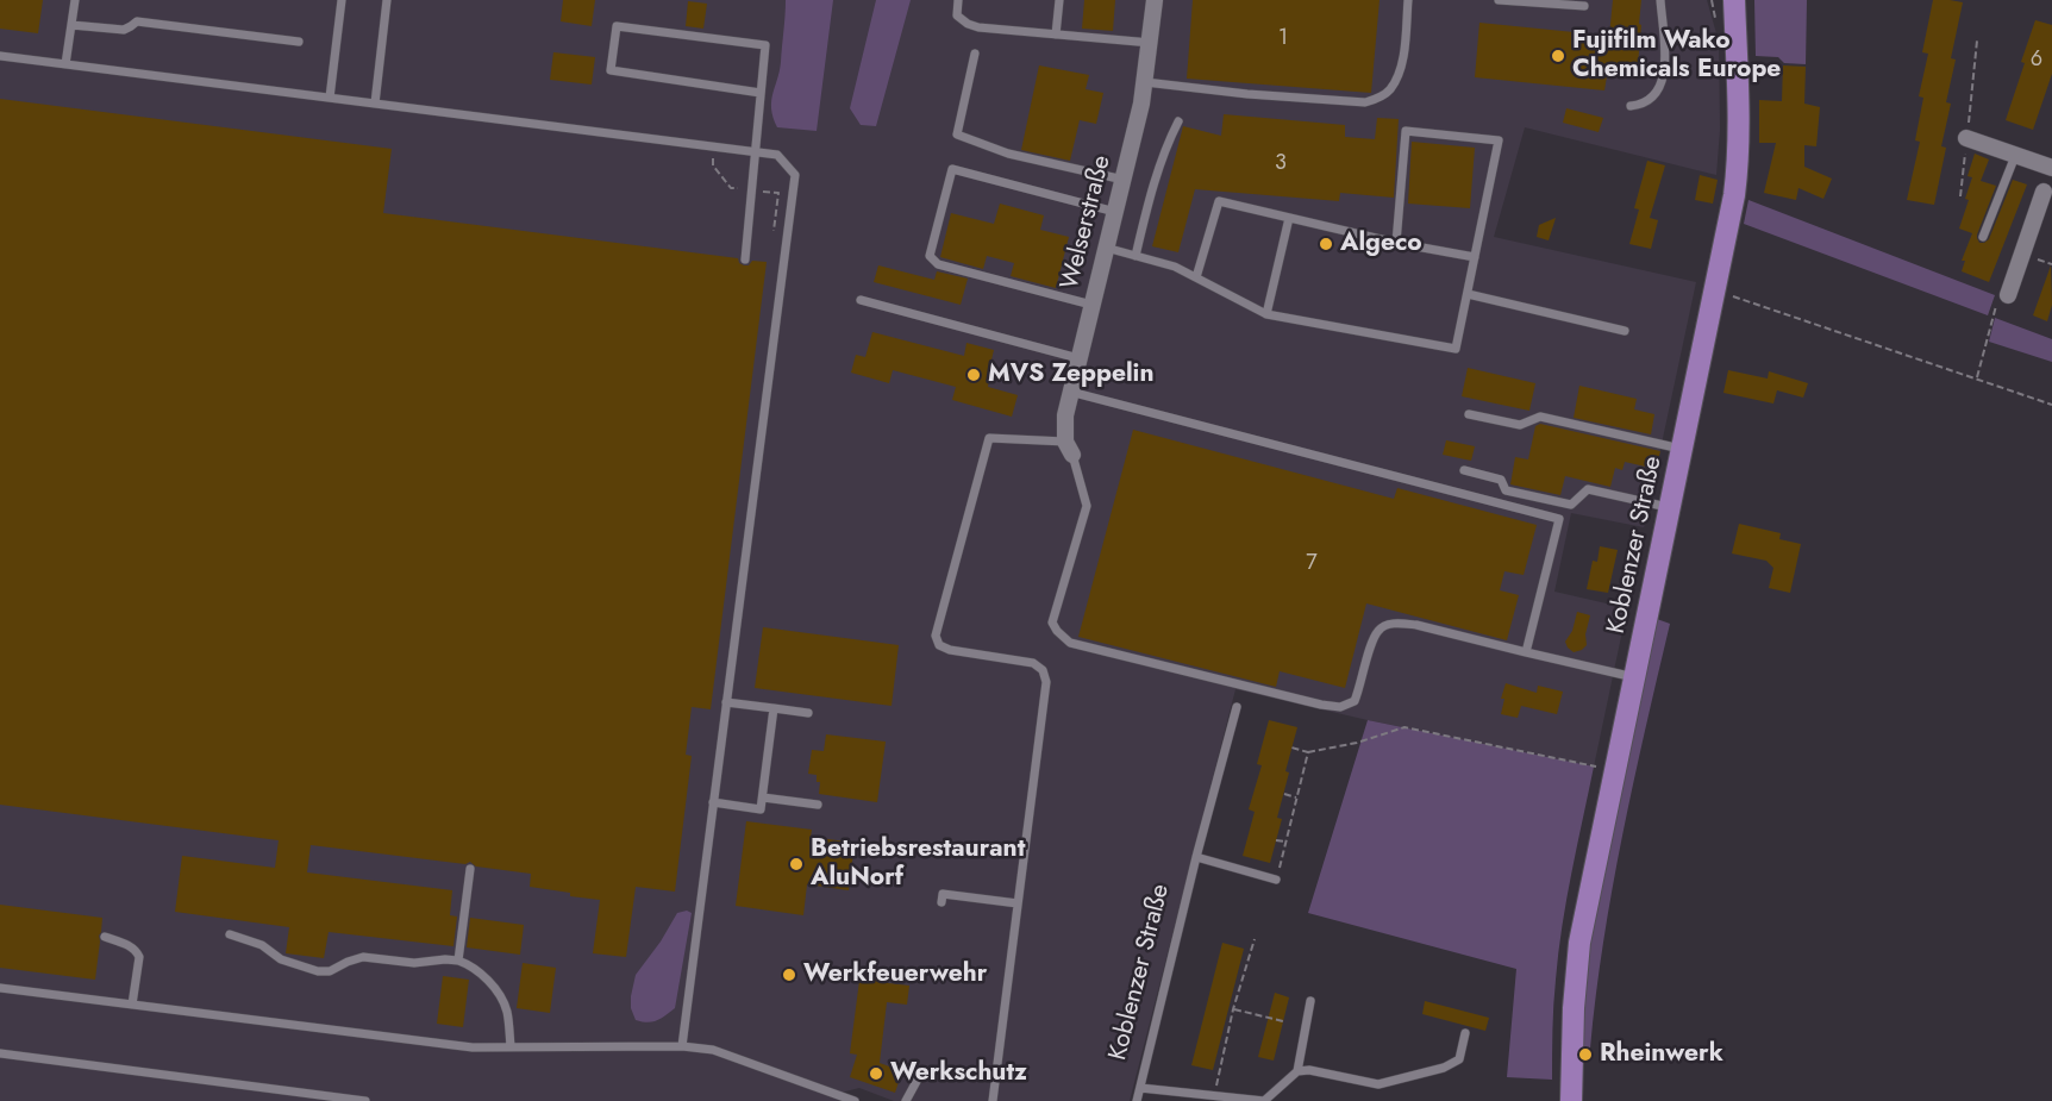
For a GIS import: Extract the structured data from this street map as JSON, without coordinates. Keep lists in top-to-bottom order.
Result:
{
  "streets": {
    "main road": ["Koblenzer Straße"],
    "street": ["Welserstraße"]
  },
  "places": [
    "Fujifilm Wako Chemicals Europe",
    "Algeco",
    "MVS Zeppelin",
    "Betriebsrestaurant AluNorf",
    "Werkfeuerwehr",
    "Rheinwerk",
    "Werkschutz"
  ],
  "house_numbers": [
    "1",
    "6",
    "3",
    "7"
  ]
}
